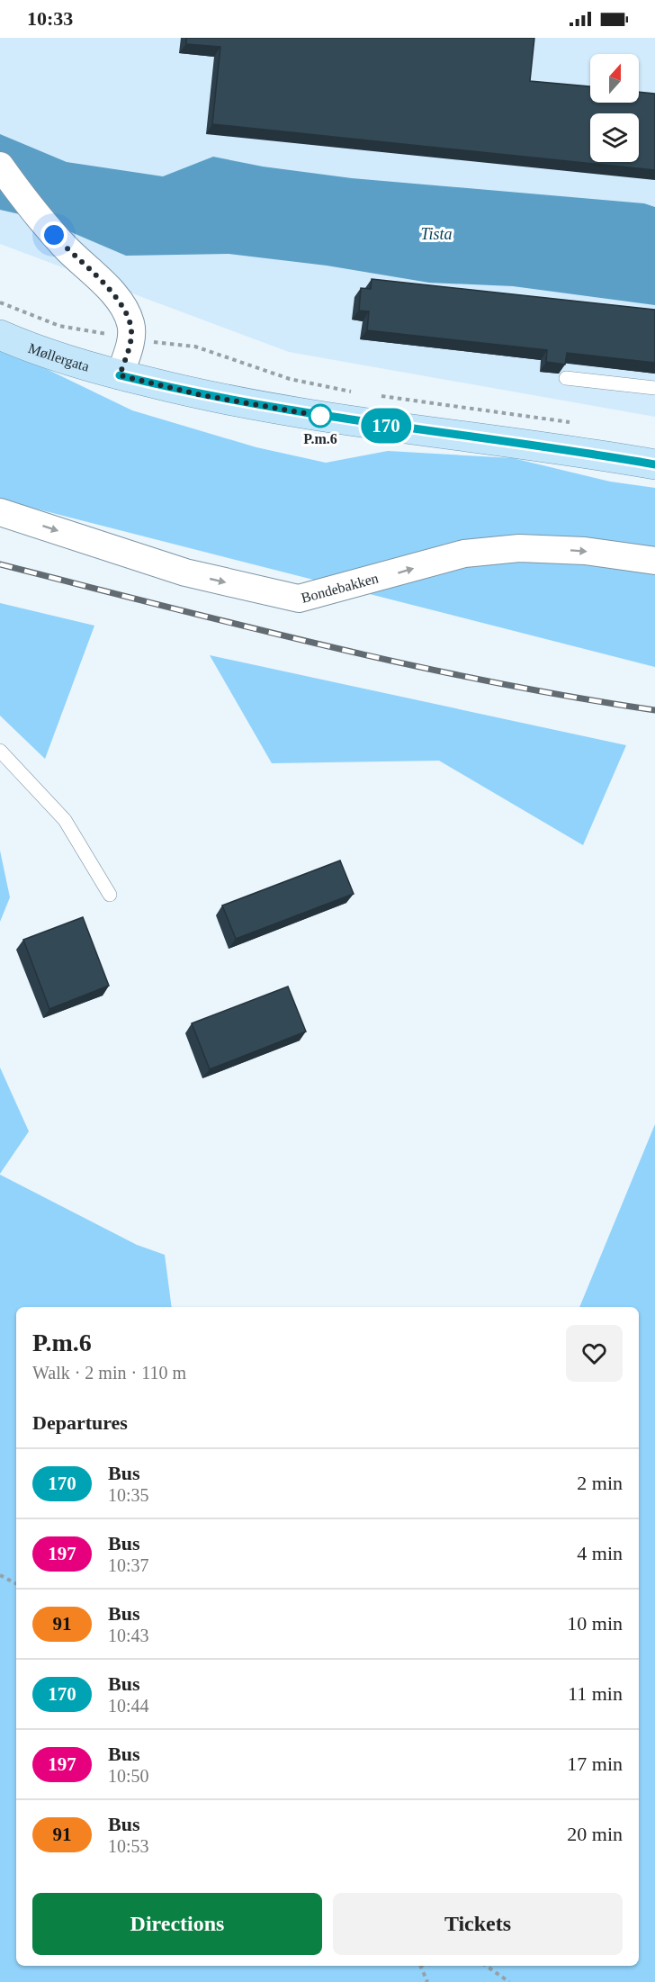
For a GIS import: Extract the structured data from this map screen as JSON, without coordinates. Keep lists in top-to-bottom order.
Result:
{
  "streets": {
    "main road": ["Møllergata"],
    "street": ["Bondebakken"]
  },
  "one_way": ["Bondebakken"],
  "water": ["Tista"],
  "places": ["P.m.6"],
  "lines": ["bus line 170"],
  "north": "top",
  "page": {
    "status": "10:33",
    "on_map": "170",
    "heading": [
      ["P.m.6", "Walk · 2 min · 110 m"],
      "Departures"
    ],
    "list": [
      {
        "mark": "170",
        "name": "Bus",
        "note": "10:35",
        "value": "2 min"
      },
      {
        "mark": "197",
        "name": "Bus",
        "note": "10:37",
        "value": "4 min"
      },
      {
        "mark": "91",
        "name": "Bus",
        "note": "10:43",
        "value": "10 min"
      },
      {
        "mark": "170",
        "name": "Bus",
        "note": "10:44",
        "value": "11 min"
      },
      {
        "mark": "197",
        "name": "Bus",
        "note": "10:50",
        "value": "17 min"
      },
      {
        "mark": "91",
        "name": "Bus",
        "note": "10:53",
        "value": "20 min"
      }
    ],
    "buttons": ["Directions", "Tickets"]
  }
}
